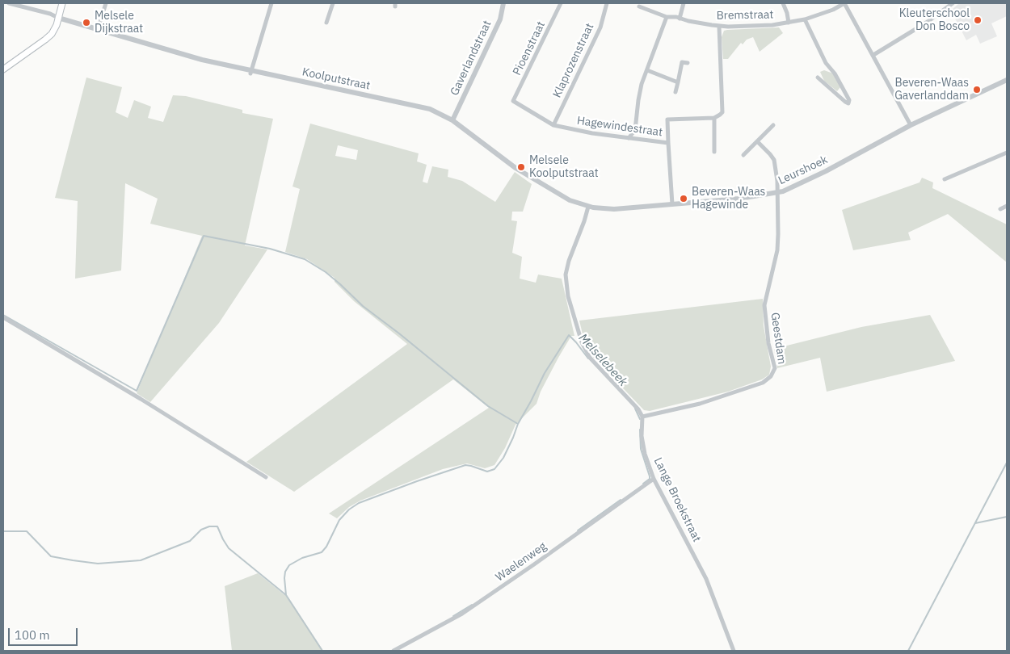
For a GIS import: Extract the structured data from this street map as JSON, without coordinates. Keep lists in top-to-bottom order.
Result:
{
  "streets": {
    "street": [
      "Bremstraat",
      "Pioenstraat",
      "Gaverlandstraat",
      "Klaprozenstraat",
      "Koolputstraat",
      "Hagewindestraat",
      "Leurshoek",
      "Geestdam",
      "Lange Broekstraat",
      "Waelenweg"
    ]
  },
  "crossings": [
    ["Pioenstraat", "Hagewindestraat"],
    ["Gaverlandstraat", "Koolputstraat"],
    ["Klaprozenstraat", "Hagewindestraat"],
    ["Koolputstraat", "Leurshoek"],
    ["Hagewindestraat", "Leurshoek"],
    ["Leurshoek", "Geestdam"],
    ["Geestdam", "Lange Broekstraat"],
    ["Lange Broekstraat", "Waelenweg"]
  ],
  "water": ["Melselebeek"],
  "places": [
    "Kleuterschool Don Bosco",
    "Melsele Dijkstraat",
    "Beveren-Waas Gaverlanddam",
    "Melsele Koolputstraat",
    "Beveren-Waas Hagewinde"
  ],
  "scale_bar": "100 m"
}
